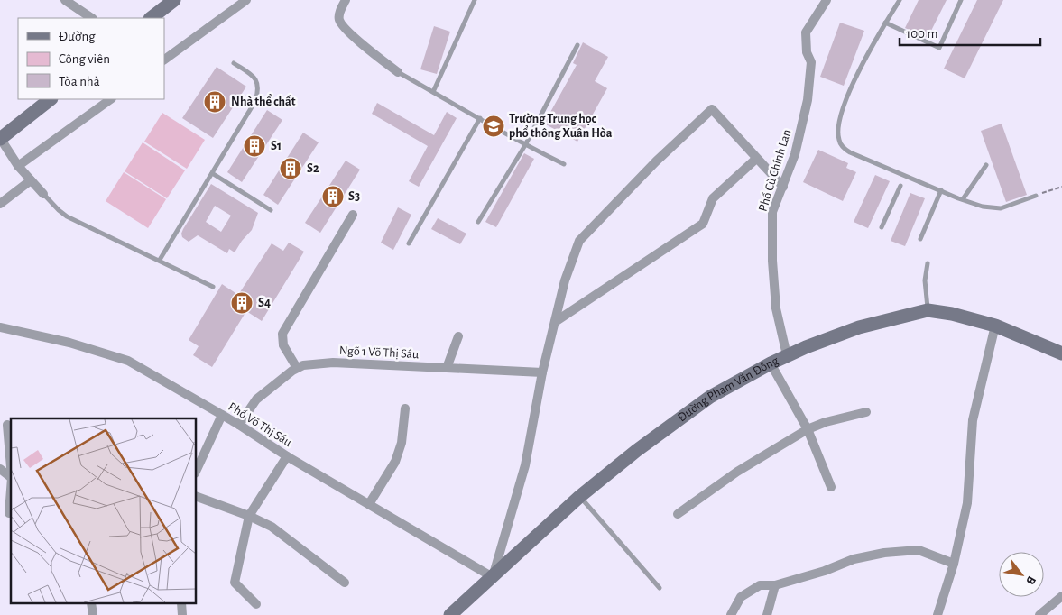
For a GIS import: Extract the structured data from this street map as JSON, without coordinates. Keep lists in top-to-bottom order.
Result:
{
  "streets": {
    "street": [
      "Phố Cù Chính Lan",
      "Ngõ 1 Võ Thị Sáu",
      "Đường Phạm Văn Đồng",
      "Phố Võ Thị Sáu"
    ]
  },
  "crossings": [
    ["Phố Cù Chính Lan", "Đường Phạm Văn Đồng"],
    ["Ngõ 1 Võ Thị Sáu", "Phố Võ Thị Sáu"],
    ["Đường Phạm Văn Đồng", "Phố Võ Thị Sáu"]
  ],
  "places": {
    "building": [
      "Nhà thể chất",
      "S1",
      "S2",
      "S3",
      "S4"
    ],
    "school or university": ["Trường Trung học phổ thông Xuân Hòa"]
  },
  "legend": ["Đường", "Công viên", "Tòa nhà"],
  "scale_bar": "100 m",
  "north": "bottom right"
}
